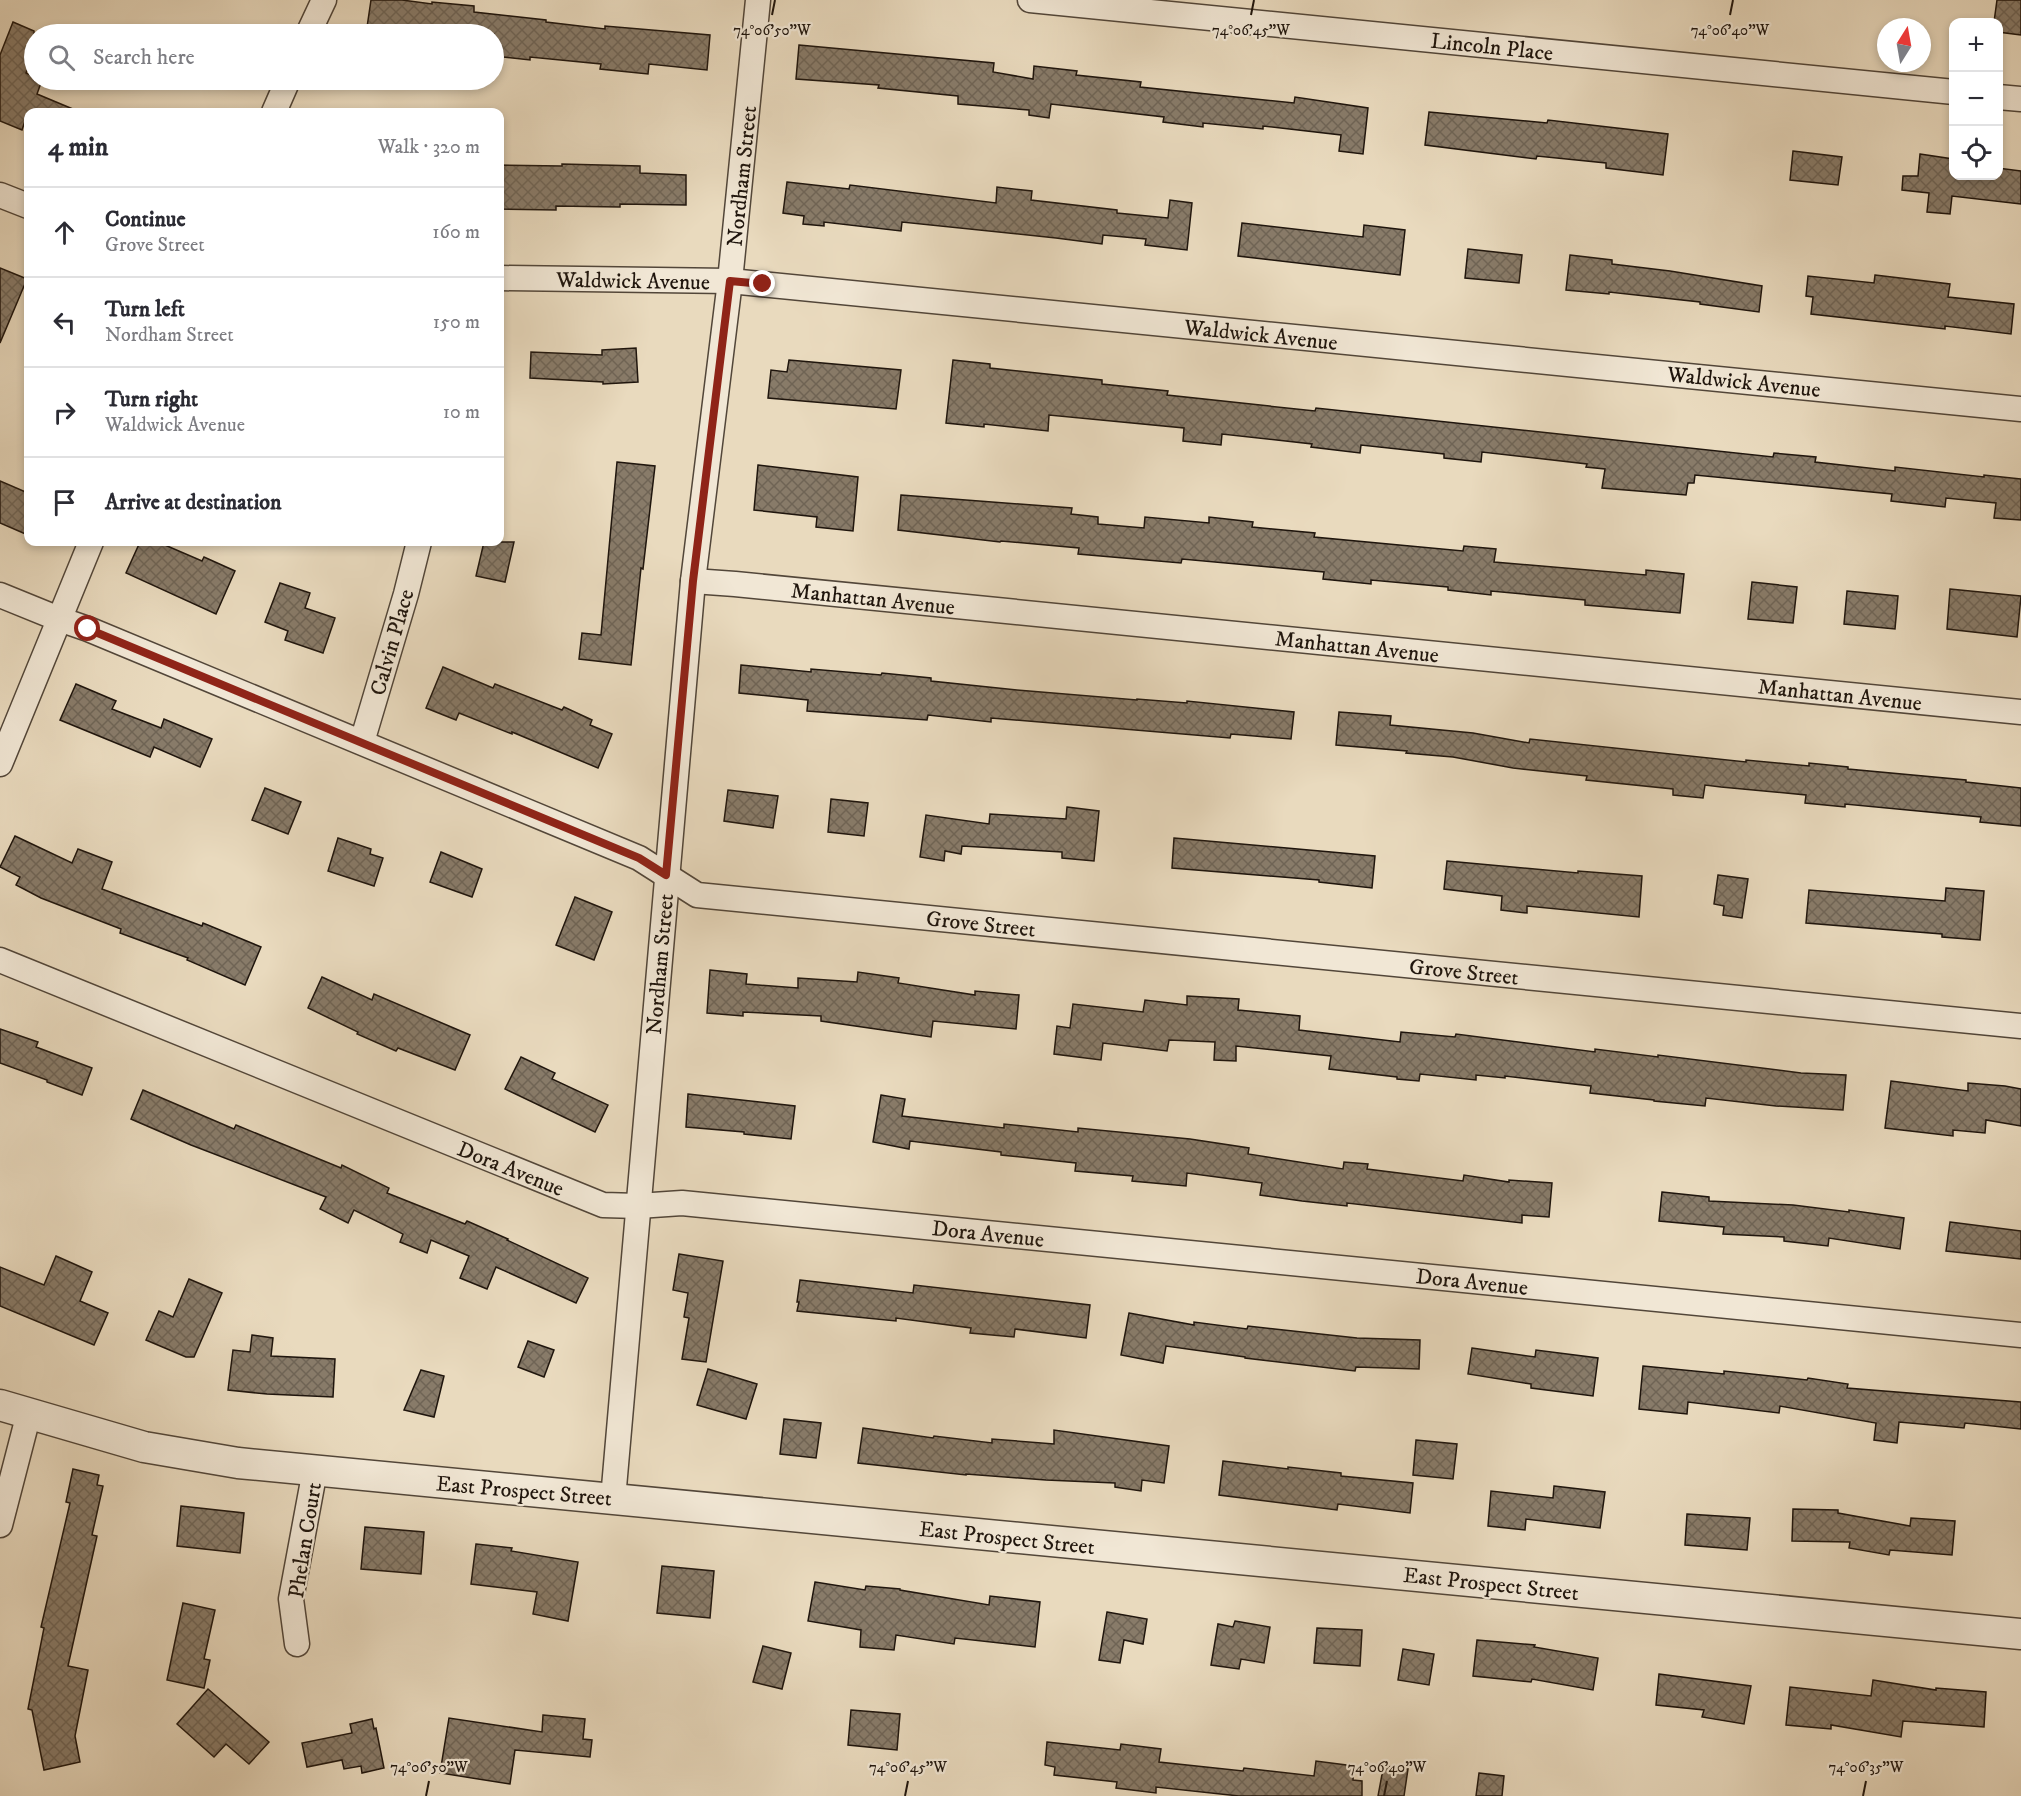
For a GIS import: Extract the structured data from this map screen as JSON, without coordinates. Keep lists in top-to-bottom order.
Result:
{
  "streets": {
    "street": [
      "Lincoln Place",
      "Nordham Street",
      "Waldwick Avenue",
      "Manhattan Avenue",
      "Calvin Place",
      "Grove Street",
      "Dora Avenue",
      "East Prospect Street",
      "Phelan Court"
    ]
  },
  "crossings": [
    ["Nordham Street", "Waldwick Avenue"],
    ["Nordham Street", "Manhattan Avenue"],
    ["Nordham Street", "Grove Street"],
    ["Nordham Street", "Dora Avenue"],
    ["Nordham Street", "East Prospect Street"],
    ["Calvin Place", "Grove Street"],
    ["East Prospect Street", "Phelan Court"]
  ],
  "north": "top",
  "page": {
    "map_buttons": ["+", "−"],
    "search": "Search here",
    "heading": ["4 min", "Walk · 320 m"],
    "list": [
      ["Continue", "Grove Street", "160 m"],
      ["Turn left", "Nordham Street", "150 m"],
      ["Turn right", "Waldwick Avenue", "10 m"],
      "Arrive at destination"
    ]
  },
  "coordinates": [
    "74°06'50\"W",
    "74°06'45\"W",
    "74°06'40\"W",
    "74°06'35\"W"
  ]
}
